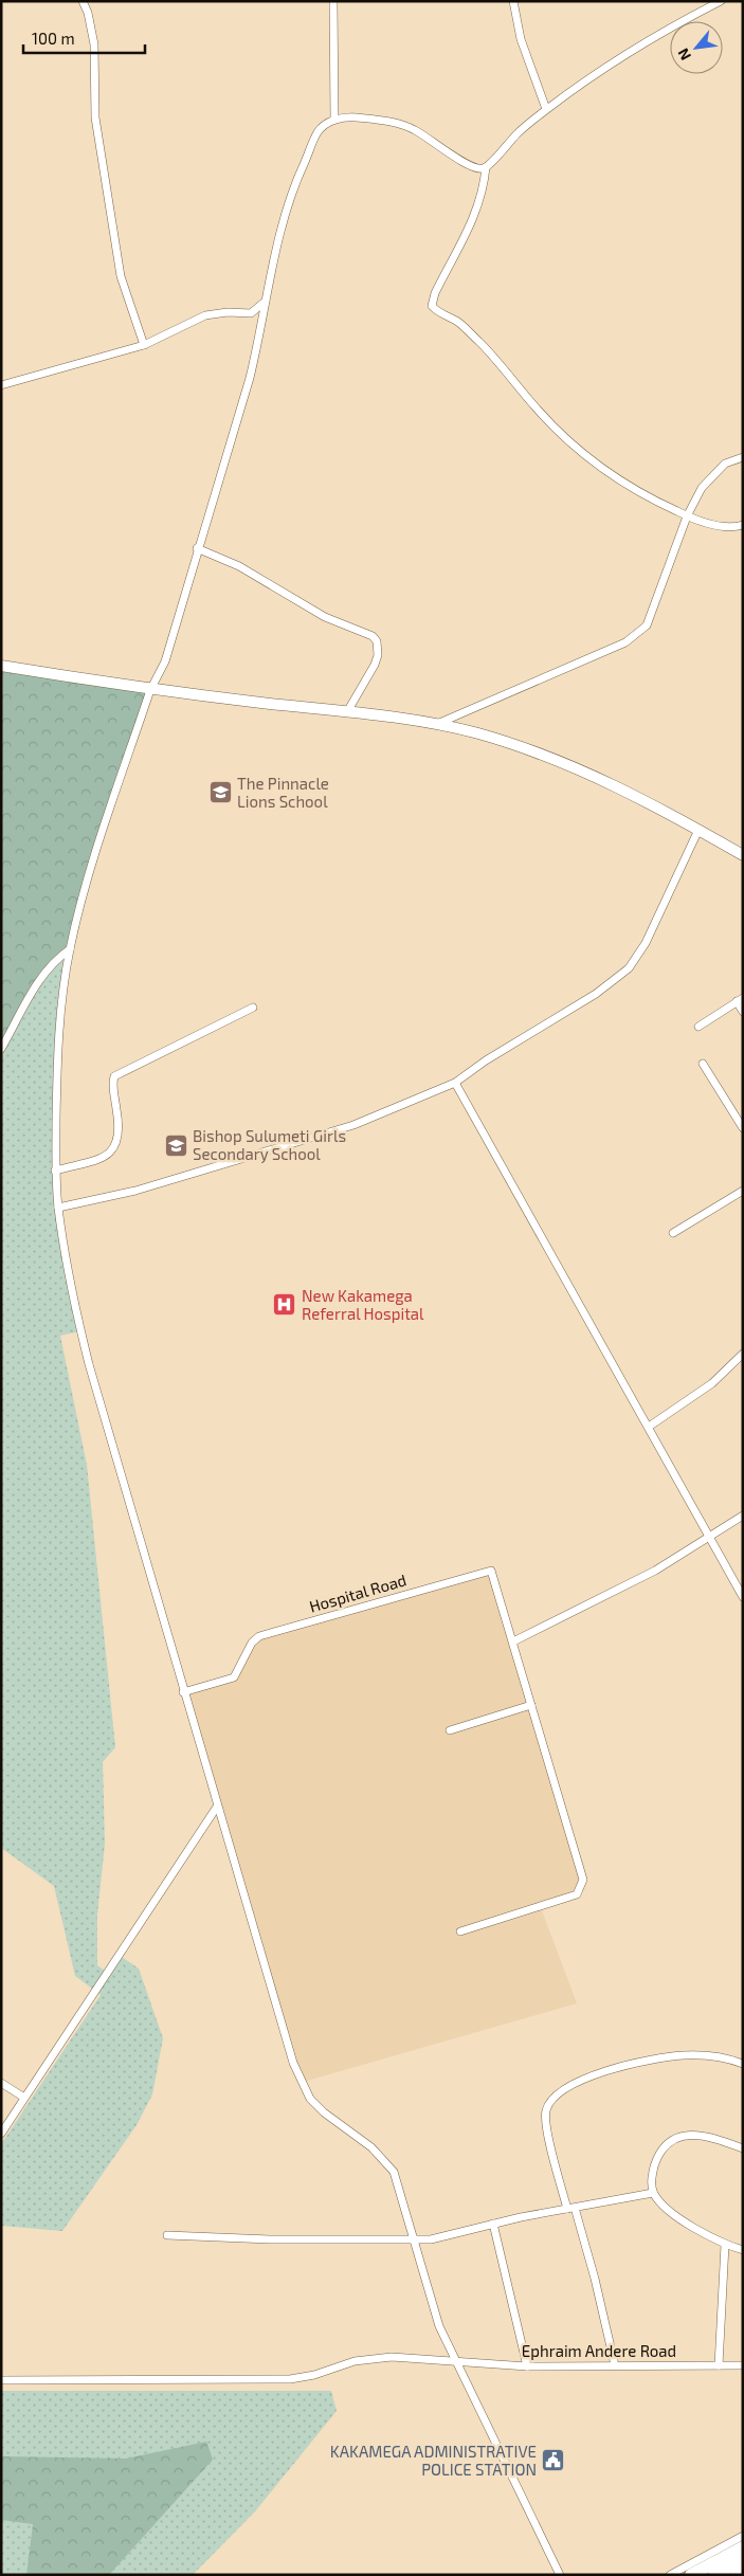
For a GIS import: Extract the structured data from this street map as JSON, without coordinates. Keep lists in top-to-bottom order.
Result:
{
  "streets": {
    "street": ["Hospital Road", "Ephraim Andere Road"]
  },
  "places": {
    "school or university": ["The Pinnacle Lions School", "Bishop Sulumeti Girls Secondary School"],
    "hospital": ["New Kakamega Referral Hospital"],
    "public building": ["KAKAMEGA ADMINISTRATIVE POLICE STATION"]
  },
  "scale_bar": "100 m",
  "north": "bottom left"
}
